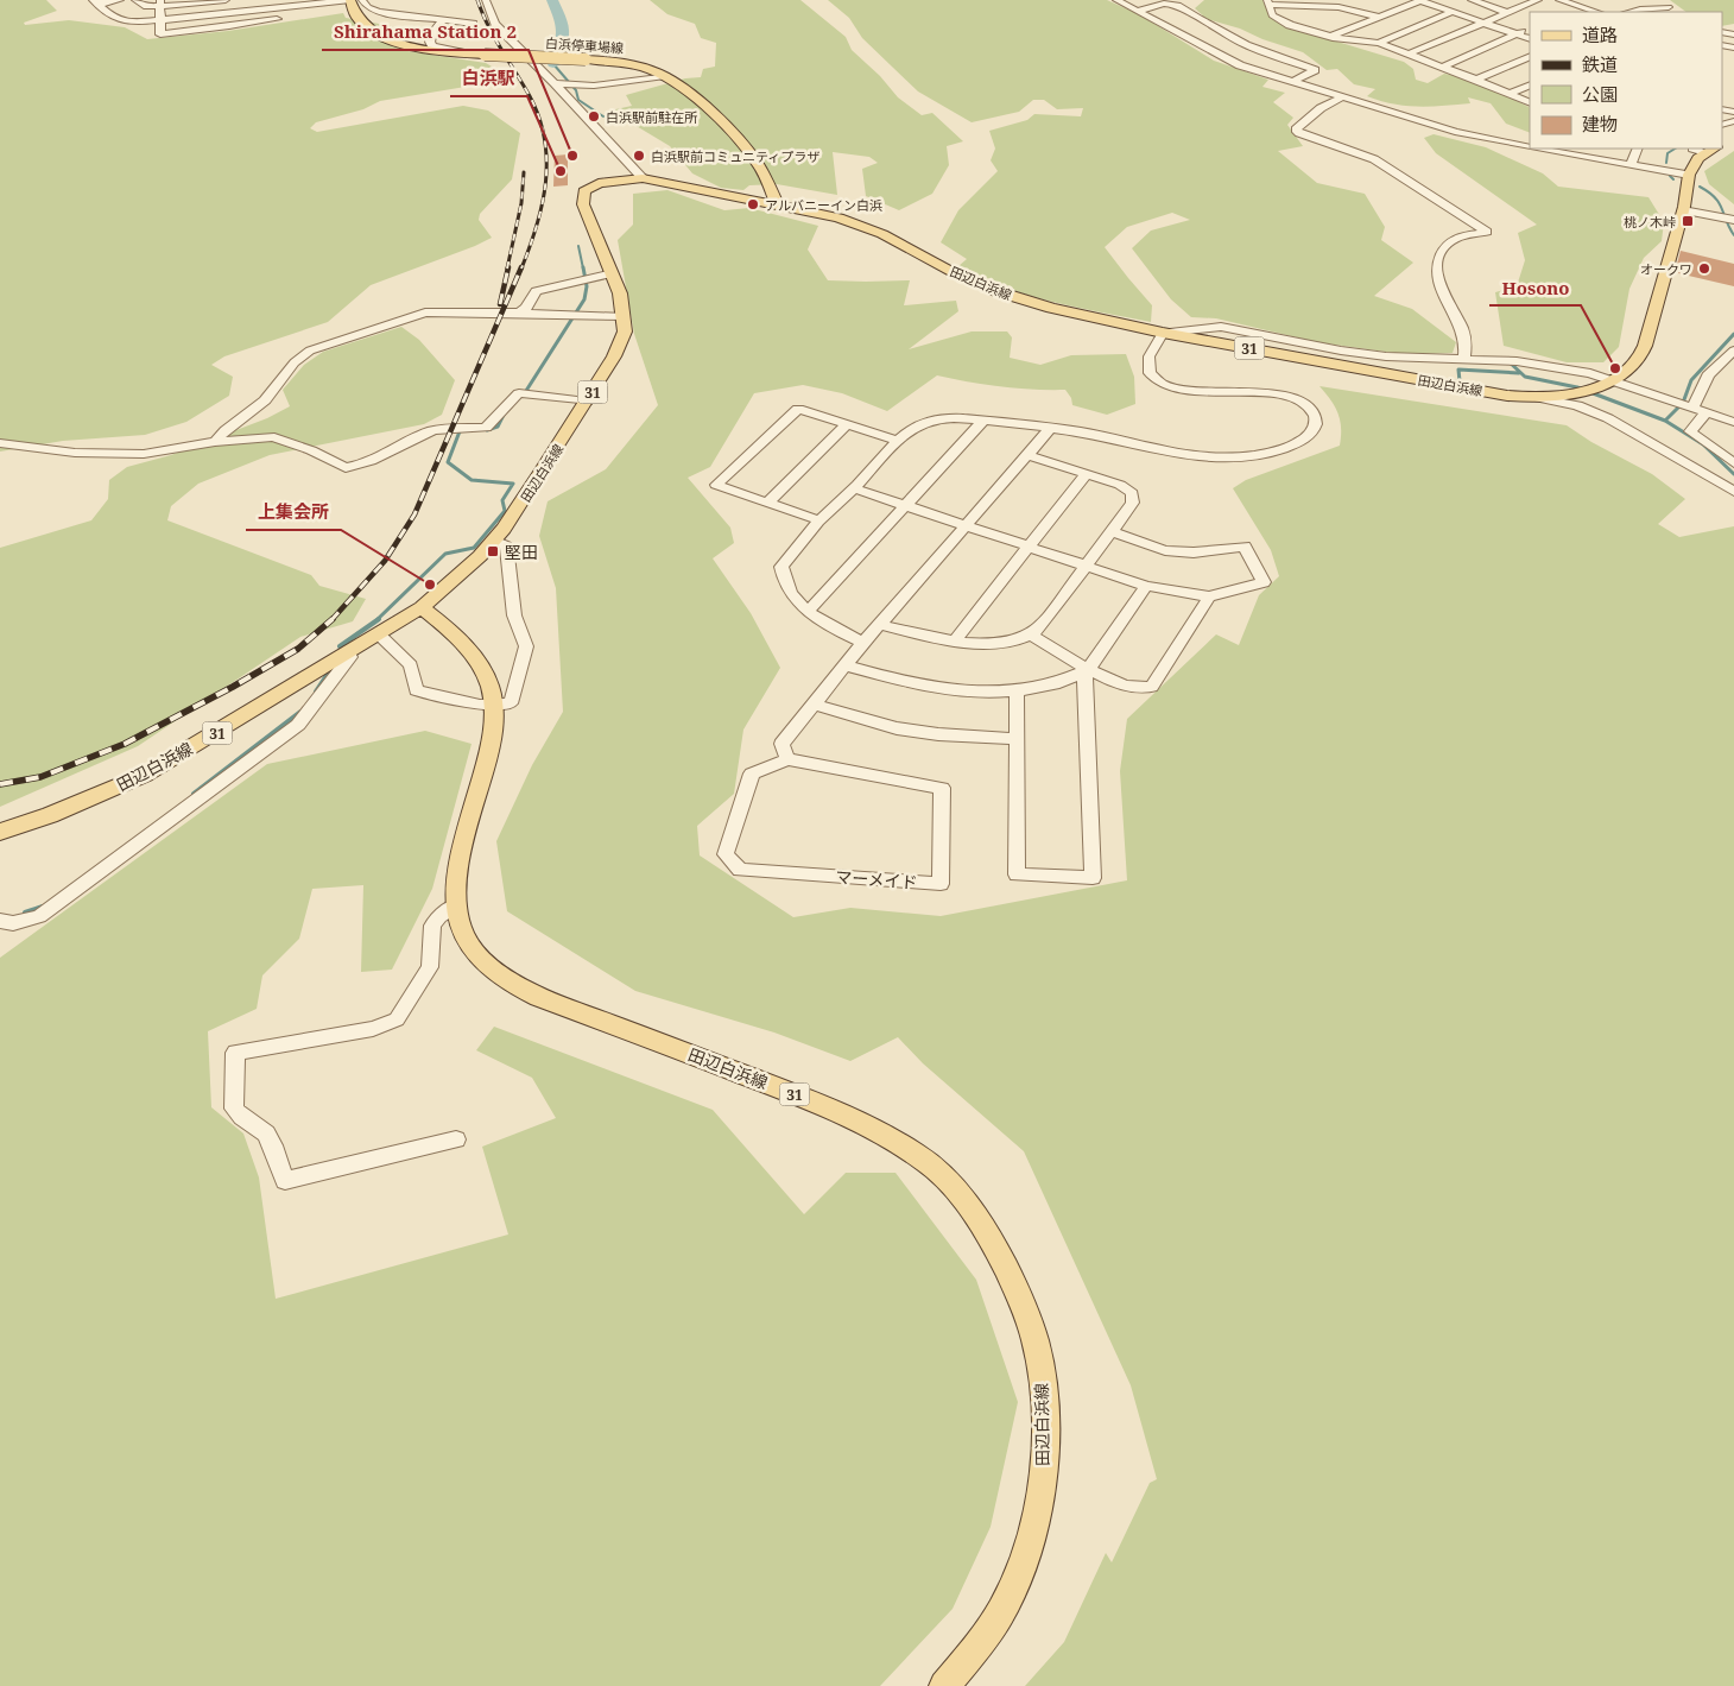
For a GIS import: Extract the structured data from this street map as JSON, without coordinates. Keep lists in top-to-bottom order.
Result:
{
  "streets": {
    "main road": ["白浜停車場線", "田辺白浜線", "31"],
    "street": ["マーメイド"]
  },
  "crossings": [
    ["白浜停車場線", "田辺白浜線"]
  ],
  "places": {
    "other": [
      "白浜駅前駐在所",
      "Shirahama Station 2",
      "白浜駅前コミュニティプラザ",
      "白浜駅",
      "アルバニーイン白浜",
      "オークワ",
      "Hosono",
      "上集会所"
    ],
    "transit": ["桃ノ木峠", "堅田"]
  },
  "legend": [
    "道路",
    "鉄道",
    "公園",
    "建物"
  ]
}
